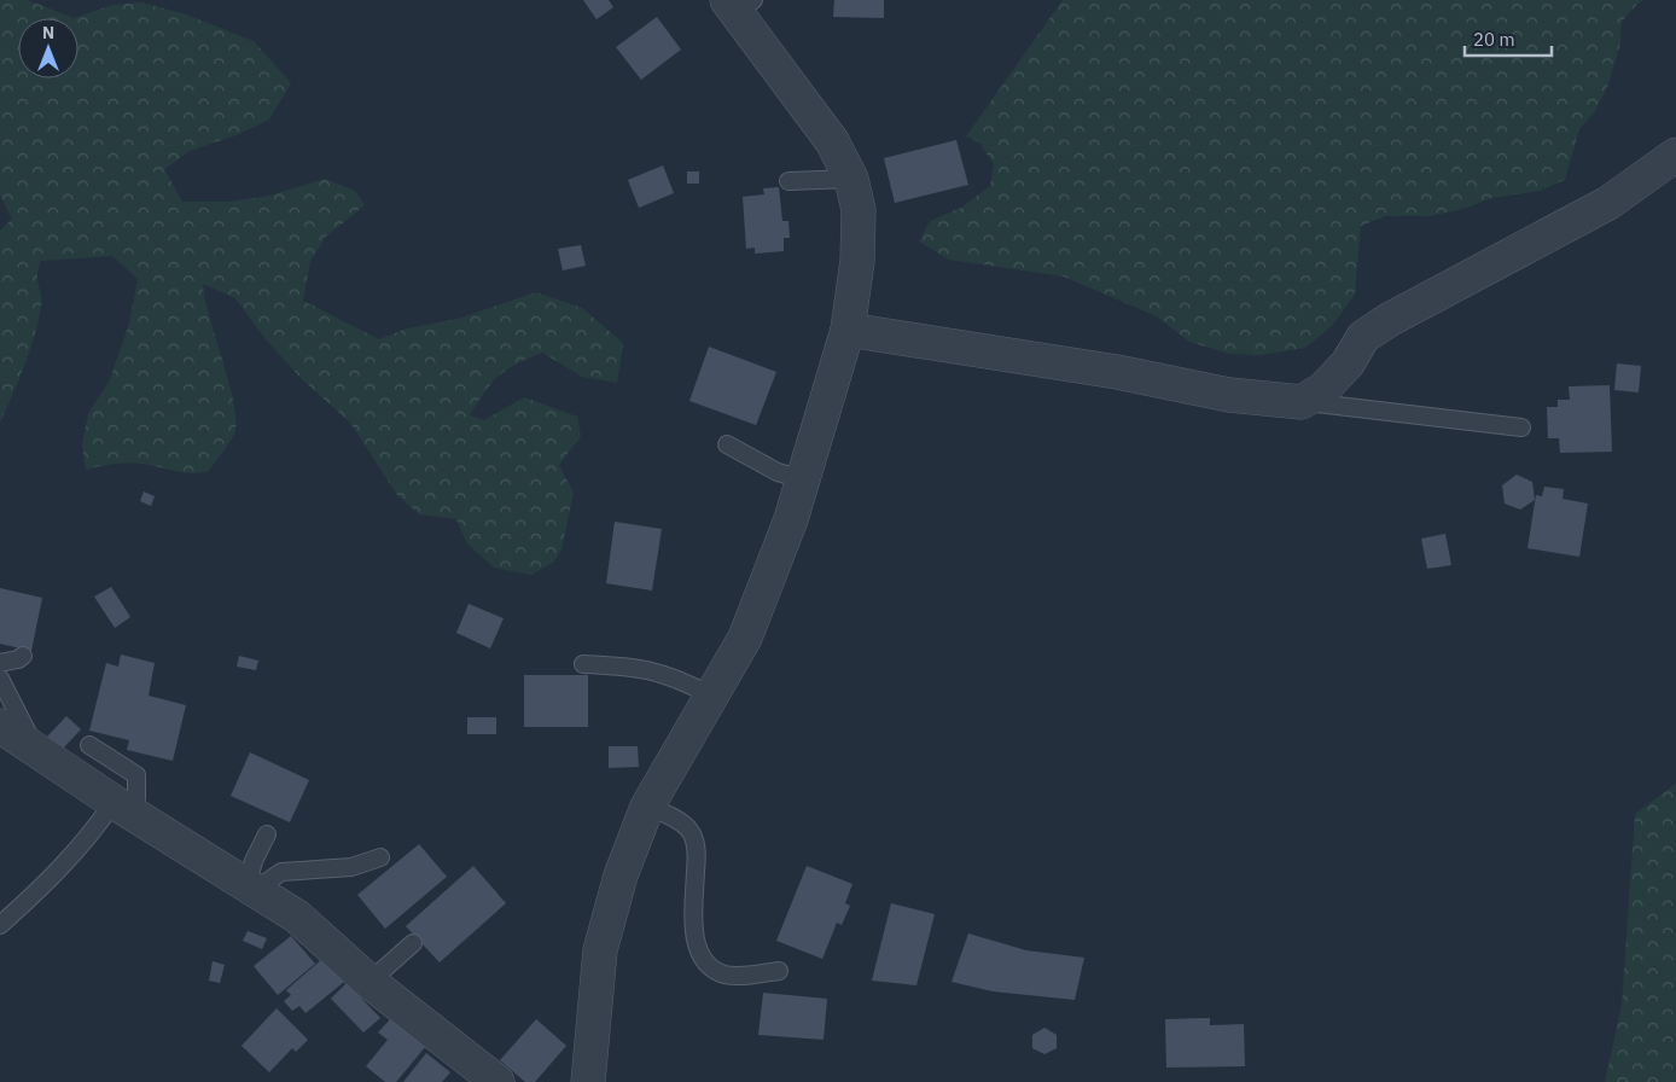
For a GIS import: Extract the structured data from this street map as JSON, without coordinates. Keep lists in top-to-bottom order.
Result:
{
  "scale_bar": "20 m",
  "north": "top"
}
